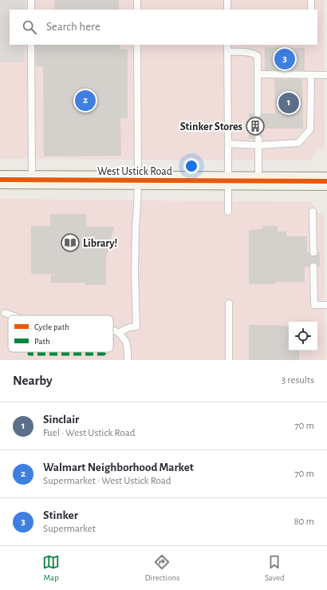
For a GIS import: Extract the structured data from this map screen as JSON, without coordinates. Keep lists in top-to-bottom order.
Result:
{
  "streets": {
    "main road": ["West Ustick Road"]
  },
  "places": {
    "building": ["Stinker Stores"],
    "library": ["Library!"]
  },
  "legend": ["Cycle path", "Path"],
  "page": {
    "search": "Search here",
    "pins": ["3", "2", "1"],
    "heading": ["Nearby", "3 results"],
    "list": [
      {
        "mark": "1",
        "name": "Sinclair",
        "note": "Fuel · West Ustick Road",
        "value": "70 m"
      },
      {
        "mark": "2",
        "name": "Walmart Neighborhood Market",
        "note": "Supermarket · West Ustick Road",
        "value": "70 m"
      },
      {
        "mark": "3",
        "name": "Stinker",
        "note": "Supermarket",
        "value": "80 m"
      }
    ],
    "nav": ["Map", "Directions", "Saved"]
  }
}
